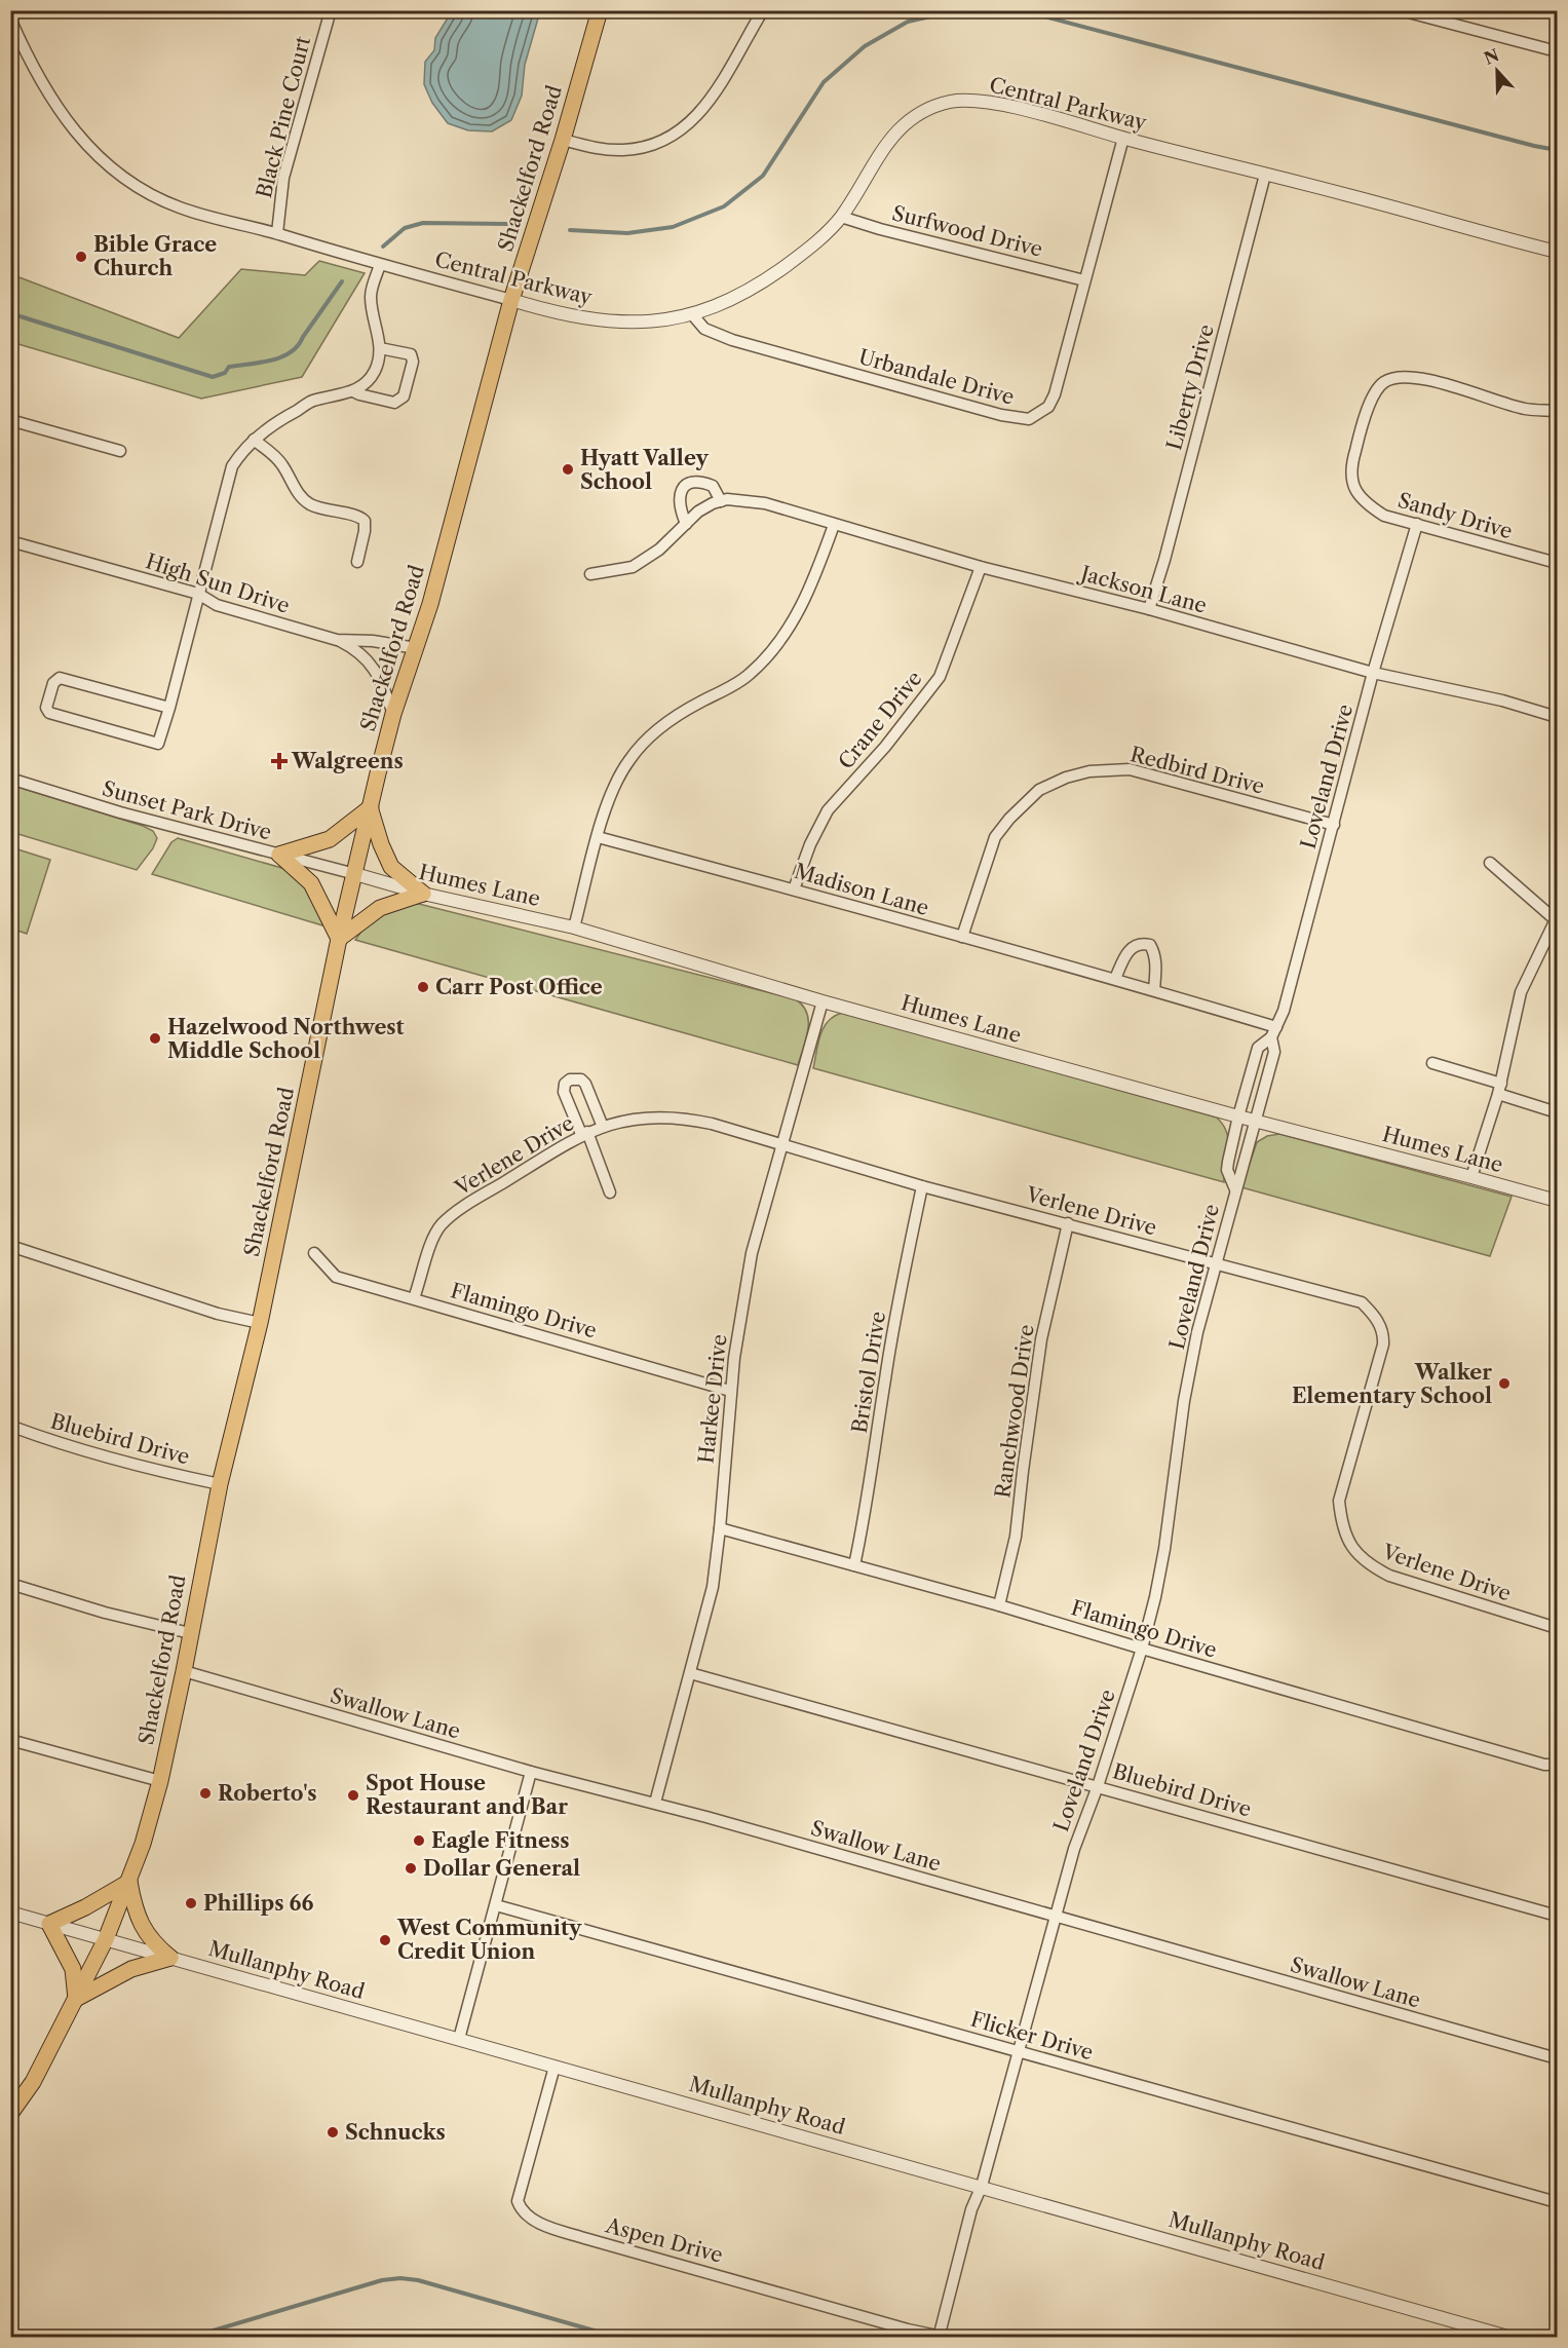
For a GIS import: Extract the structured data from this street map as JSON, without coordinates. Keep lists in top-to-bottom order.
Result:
{
  "streets": {
    "main road": ["Shackelford Road"],
    "street": [
      "Central Parkway",
      "Black Pine Court",
      "Surfwood Drive",
      "Urbandale Drive",
      "Liberty Drive",
      "Sandy Drive",
      "High Sun Drive",
      "Jackson Lane",
      "Crane Drive",
      "Redbird Drive",
      "Loveland Drive",
      "Sunset Park Drive",
      "Humes Lane",
      "Madison Lane",
      "Verlene Drive",
      "Flamingo Drive",
      "Bristol Drive",
      "Harkee Drive",
      "Ranchwood Drive",
      "Bluebird Drive",
      "Swallow Lane",
      "Mullanphy Road",
      "Flicker Drive",
      "Aspen Drive"
    ]
  },
  "crossings": [
    ["Central Parkway", "Black Pine Court"],
    ["Central Parkway", "Shackelford Road"],
    ["Central Parkway", "Surfwood Drive"],
    ["Central Parkway", "Urbandale Drive"],
    ["Central Parkway", "Liberty Drive"],
    ["Shackelford Road", "High Sun Drive"],
    ["Shackelford Road", "Sunset Park Drive"],
    ["Shackelford Road", "Humes Lane"],
    ["Shackelford Road", "Bluebird Drive"],
    ["Shackelford Road", "Swallow Lane"],
    ["Shackelford Road", "Mullanphy Road"],
    ["Surfwood Drive", "Urbandale Drive"],
    ["Liberty Drive", "Jackson Lane"],
    ["Sandy Drive", "Loveland Drive"],
    ["Jackson Lane", "Crane Drive"],
    ["Jackson Lane", "Loveland Drive"],
    ["Crane Drive", "Madison Lane"],
    ["Redbird Drive", "Loveland Drive"],
    ["Redbird Drive", "Madison Lane"],
    ["Loveland Drive", "Humes Lane"],
    ["Loveland Drive", "Madison Lane"],
    ["Loveland Drive", "Verlene Drive"],
    ["Loveland Drive", "Flamingo Drive"],
    ["Loveland Drive", "Bluebird Drive"],
    ["Loveland Drive", "Swallow Lane"],
    ["Loveland Drive", "Mullanphy Road"],
    ["Loveland Drive", "Flicker Drive"],
    ["Loveland Drive", "Aspen Drive"],
    ["Sunset Park Drive", "Humes Lane"],
    ["Humes Lane", "Harkee Drive"],
    ["Verlene Drive", "Flamingo Drive"],
    ["Verlene Drive", "Bristol Drive"],
    ["Verlene Drive", "Harkee Drive"],
    ["Verlene Drive", "Ranchwood Drive"],
    ["Flamingo Drive", "Bristol Drive"],
    ["Flamingo Drive", "Harkee Drive"],
    ["Flamingo Drive", "Ranchwood Drive"],
    ["Harkee Drive", "Bluebird Drive"],
    ["Harkee Drive", "Swallow Lane"],
    ["Mullanphy Road", "Aspen Drive"]
  ],
  "places": {
    "other": [
      "Bible Grace Church",
      "Hyatt Valley School",
      "Carr Post Office",
      "Hazelwood Northwest Middle School",
      "Walker Elementary School",
      "Roberto's",
      "Spot House Restaurant and Bar",
      "Eagle Fitness",
      "Dollar General",
      "Phillips 66",
      "West Community Credit Union",
      "Schnucks"
    ],
    "health": ["Walgreens"]
  },
  "north": "top"
}
